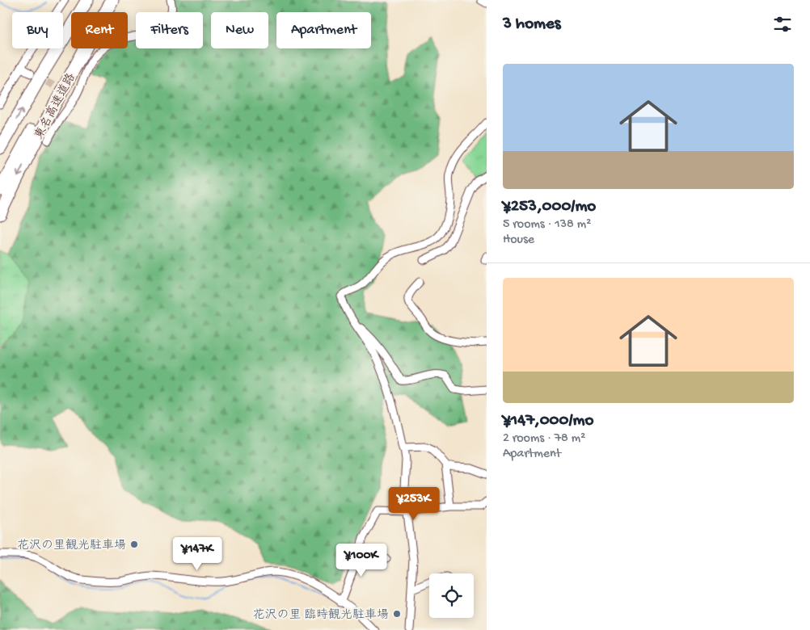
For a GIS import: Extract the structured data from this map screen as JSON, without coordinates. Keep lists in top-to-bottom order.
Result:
{
  "streets": {
    "highway": ["東名高速道路"]
  },
  "places": ["花沢の里観光駐車場", "花沢の里 臨時観光駐車場"],
  "page": {
    "heading": "3 homes",
    "chip": [
      "Buy",
      "Rent",
      "Filters",
      "New",
      "Apartment"
    ],
    "list": [
      {
        "name": "¥253,000/mo",
        "note": "5 rooms · 138 m² · House"
      },
      {
        "name": "¥147,000/mo",
        "note": "2 rooms · 78 m² · Apartment"
      }
    ],
    "price": ["¥253K", "¥147K", "¥100K"]
  }
}
